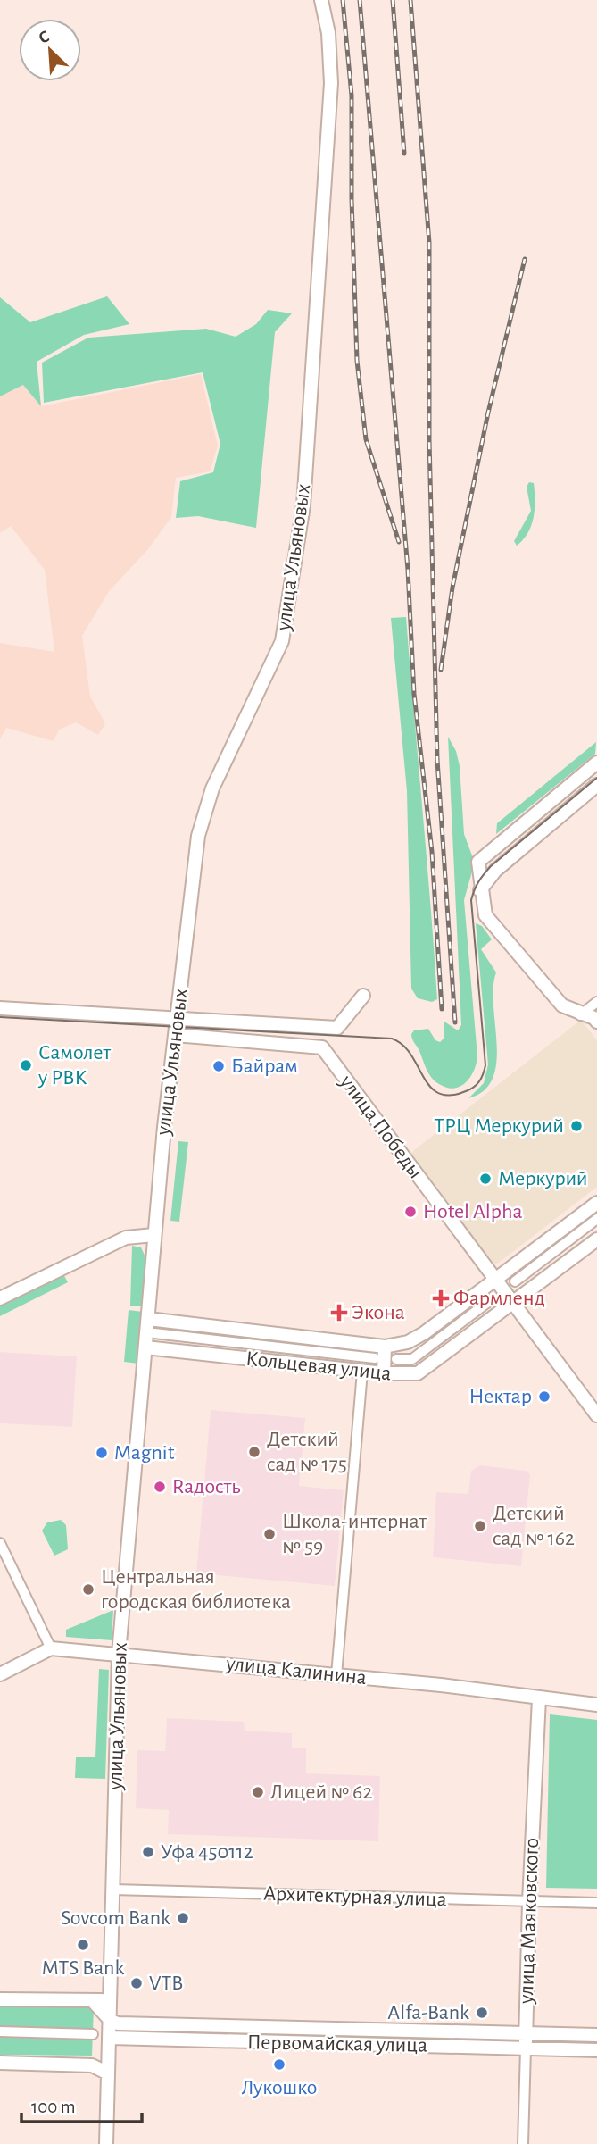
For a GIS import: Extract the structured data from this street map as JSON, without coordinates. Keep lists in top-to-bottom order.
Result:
{
  "streets": {
    "street": [
      "улица Ульяновых",
      "улица Победы",
      "Кольцевая улица",
      "улица Калинина",
      "Архитектурная улица",
      "улица Маяковского",
      "Первомайская улица"
    ]
  },
  "crossings": [
    ["улица Ульяновых", "улица Победы"],
    ["улица Ульяновых", "Кольцевая улица"],
    ["улица Ульяновых", "улица Калинина"],
    ["улица Ульяновых", "Архитектурная улица"],
    ["улица Ульяновых", "Первомайская улица"],
    ["улица Победы", "Кольцевая улица"],
    ["улица Калинина", "улица Маяковского"],
    ["Архитектурная улица", "улица Маяковского"],
    ["улица Маяковского", "Первомайская улица"]
  ],
  "places": {
    "other": [
      "Самолет у РВК",
      "Байрам",
      "ТРЦ Меркурий",
      "Меркурий",
      "Hotel Alpha",
      "Нектар",
      "Детский сад № 175",
      "Magnit",
      "Rадость",
      "Детский сад № 162",
      "Школа-интернат № 59",
      "Центральная городская библиотека",
      "Лицей № 62",
      "Уфа 450112",
      "Sovcom Bank",
      "MTS Bank",
      "VTB",
      "Alfa-Bank",
      "Лукошко"
    ],
    "health": ["Фармленд", "Экона"]
  },
  "scale_bar": "100 m",
  "north": "top left"
}
